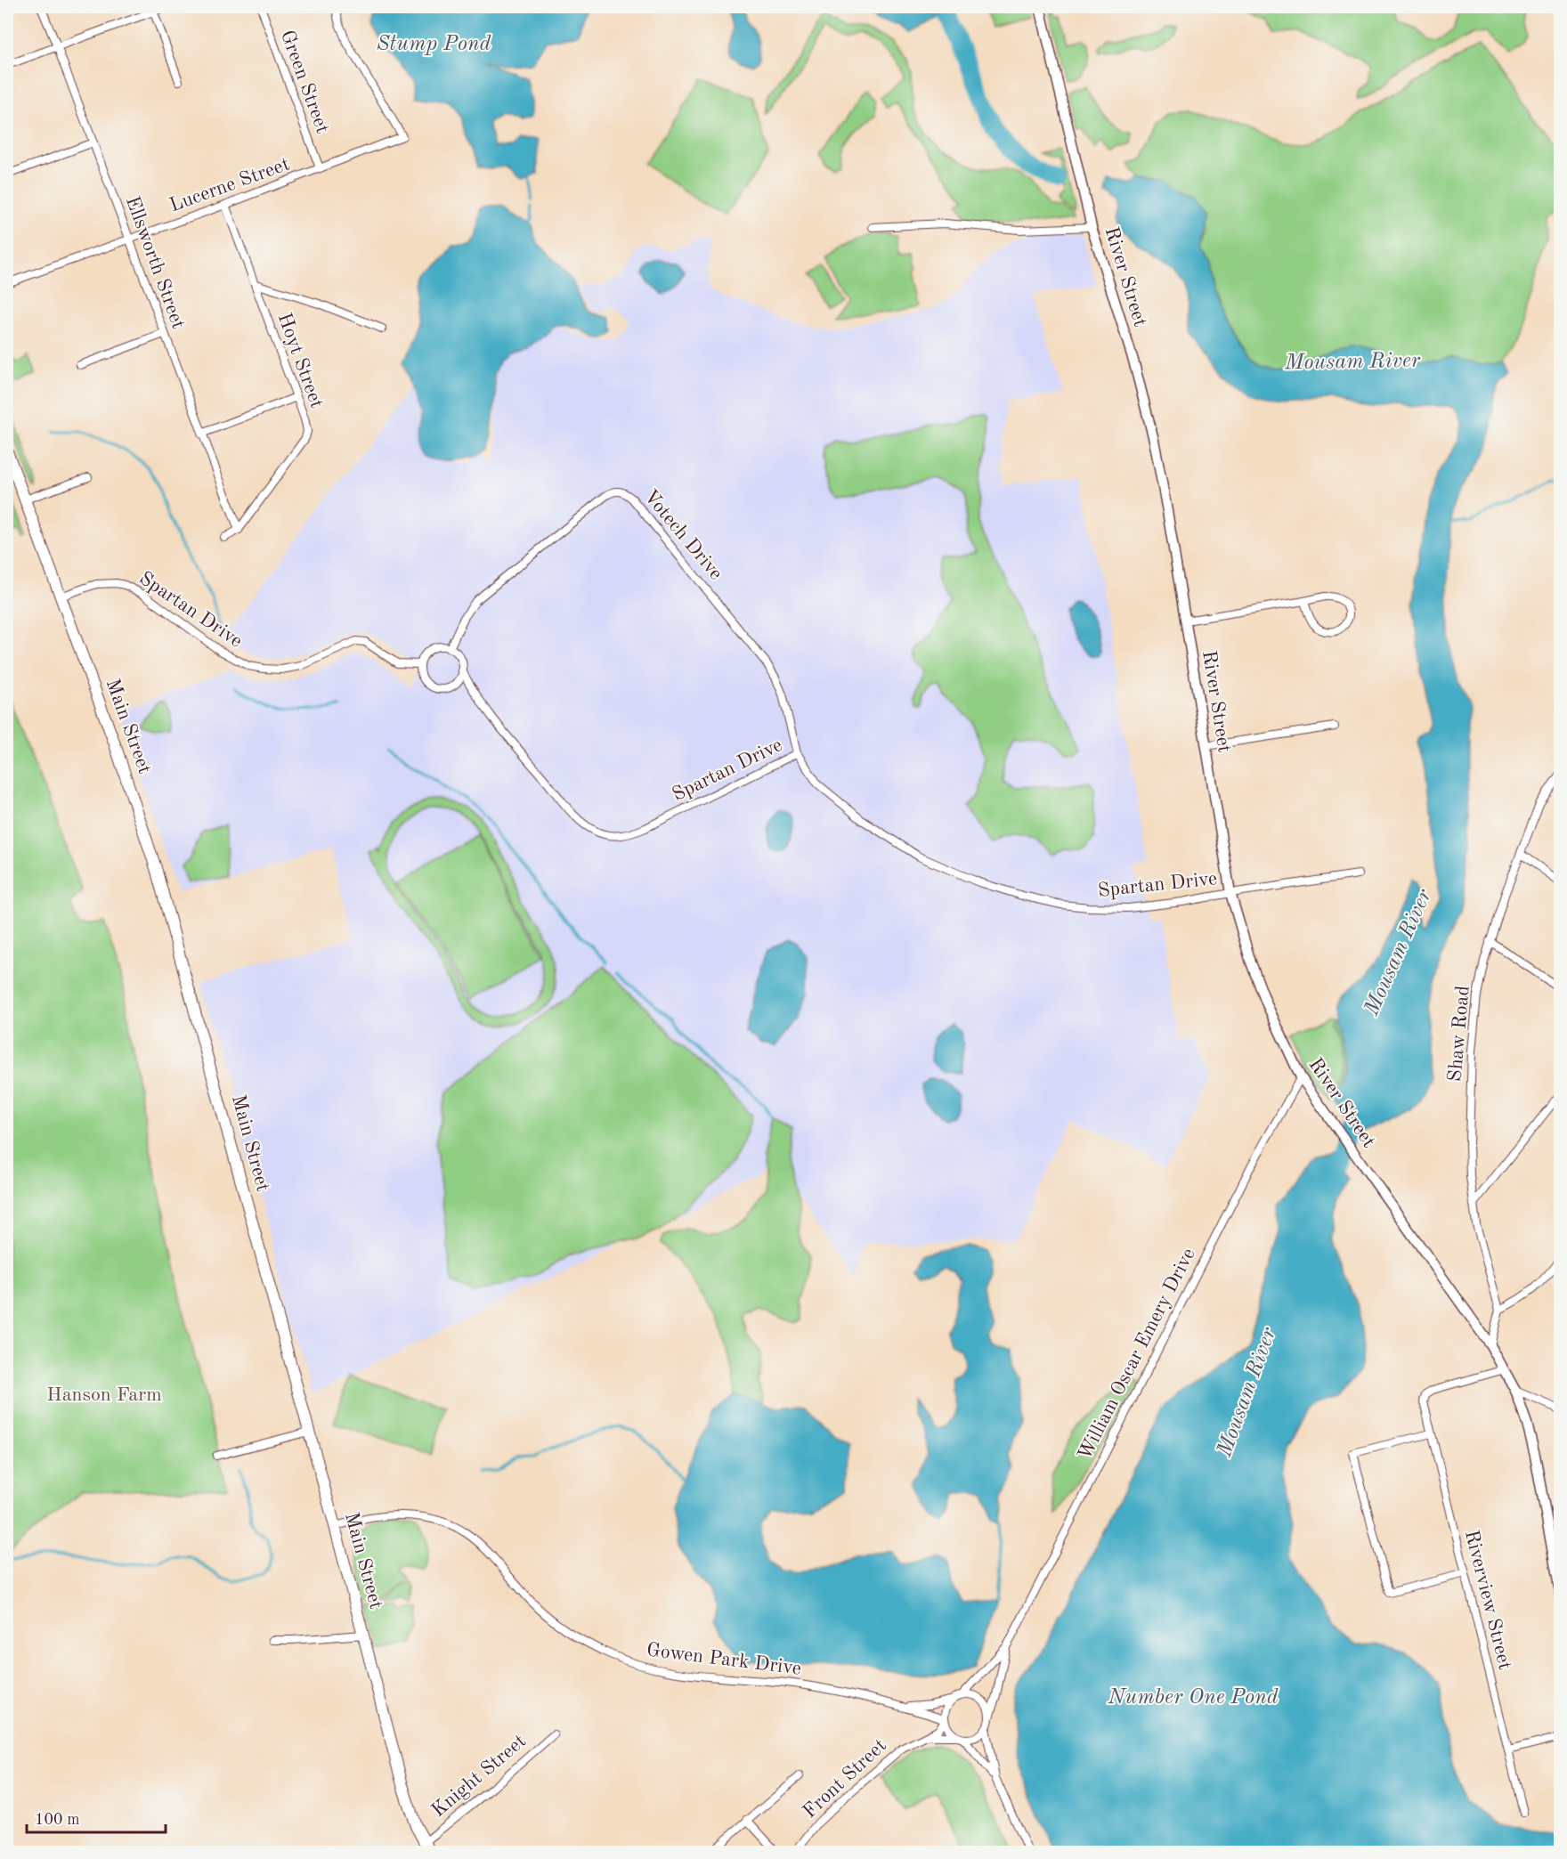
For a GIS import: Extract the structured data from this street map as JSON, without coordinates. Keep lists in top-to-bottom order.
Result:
{
  "streets": {
    "main road": ["Main Street"],
    "street": [
      "Green Street",
      "Lucerne Street",
      "Ellsworth Street",
      "River Street",
      "Hoyt Street",
      "Votech Drive",
      "Spartan Drive",
      "Shaw Road",
      "William Oscar Emery Drive",
      "Riverview Street",
      "Gowen Park Drive",
      "Knight Street",
      "Front Street"
    ]
  },
  "crossings": [
    ["Green Street", "Lucerne Street"],
    ["Lucerne Street", "Ellsworth Street"],
    ["Lucerne Street", "Hoyt Street"],
    ["Ellsworth Street", "Hoyt Street"],
    ["River Street", "Spartan Drive"],
    ["River Street", "William Oscar Emery Drive"],
    ["River Street", "Riverview Street"],
    ["Votech Drive", "Spartan Drive"],
    ["Spartan Drive", "Main Street"],
    ["Main Street", "Gowen Park Drive"],
    ["Main Street", "Knight Street"],
    ["William Oscar Emery Drive", "Gowen Park Drive"],
    ["William Oscar Emery Drive", "Front Street"],
    ["Gowen Park Drive", "Front Street"]
  ],
  "water": ["Stump Pond", "Mousam River", "Number One Pond"],
  "parks": ["Hanson Farm"],
  "scale_bar": "100 m"
}
